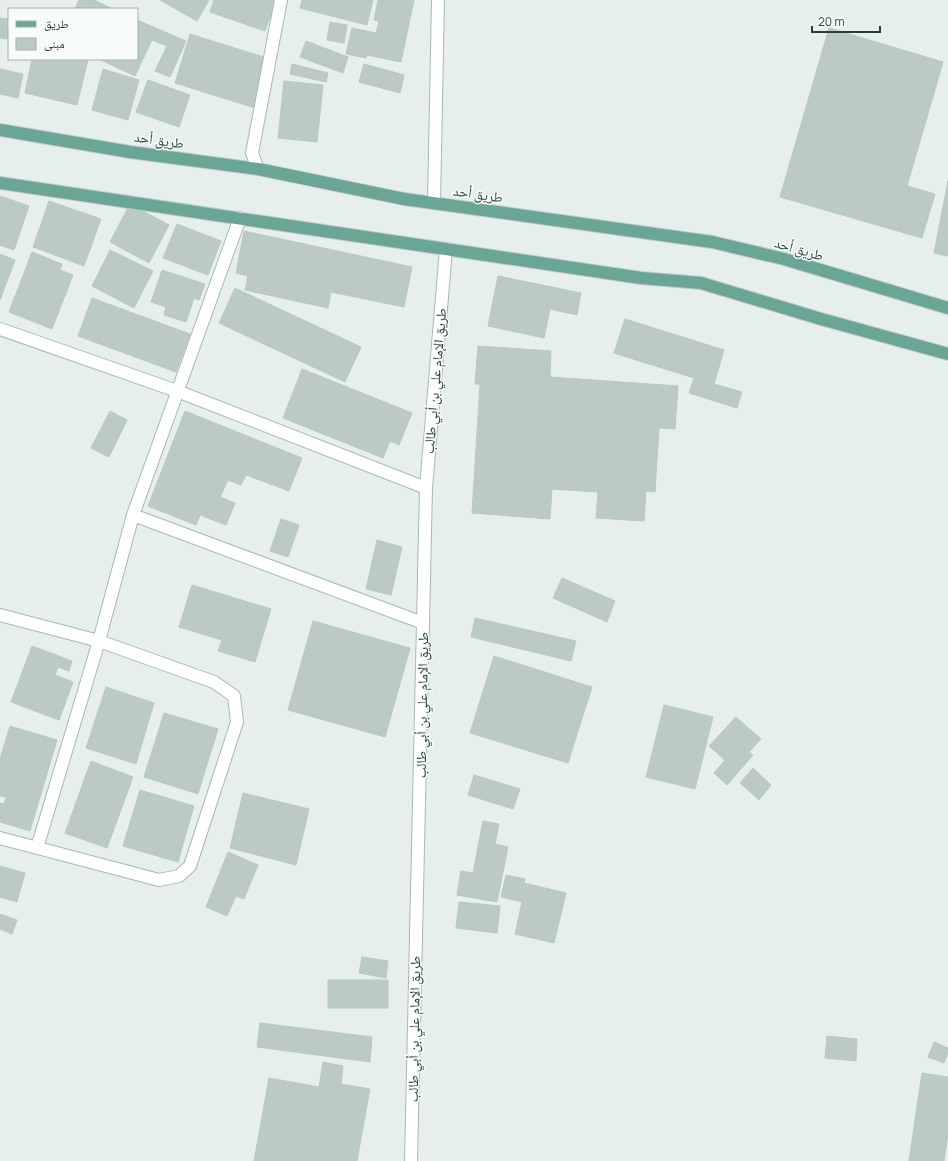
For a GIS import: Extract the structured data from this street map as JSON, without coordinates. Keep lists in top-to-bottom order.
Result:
{
  "streets": {
    "main road": ["طريق أحد"],
    "street": ["طريق الإمام علي بن أبي طالب"]
  },
  "legend": ["طريق", "مبنى"],
  "scale_bar": "20 m"
}
